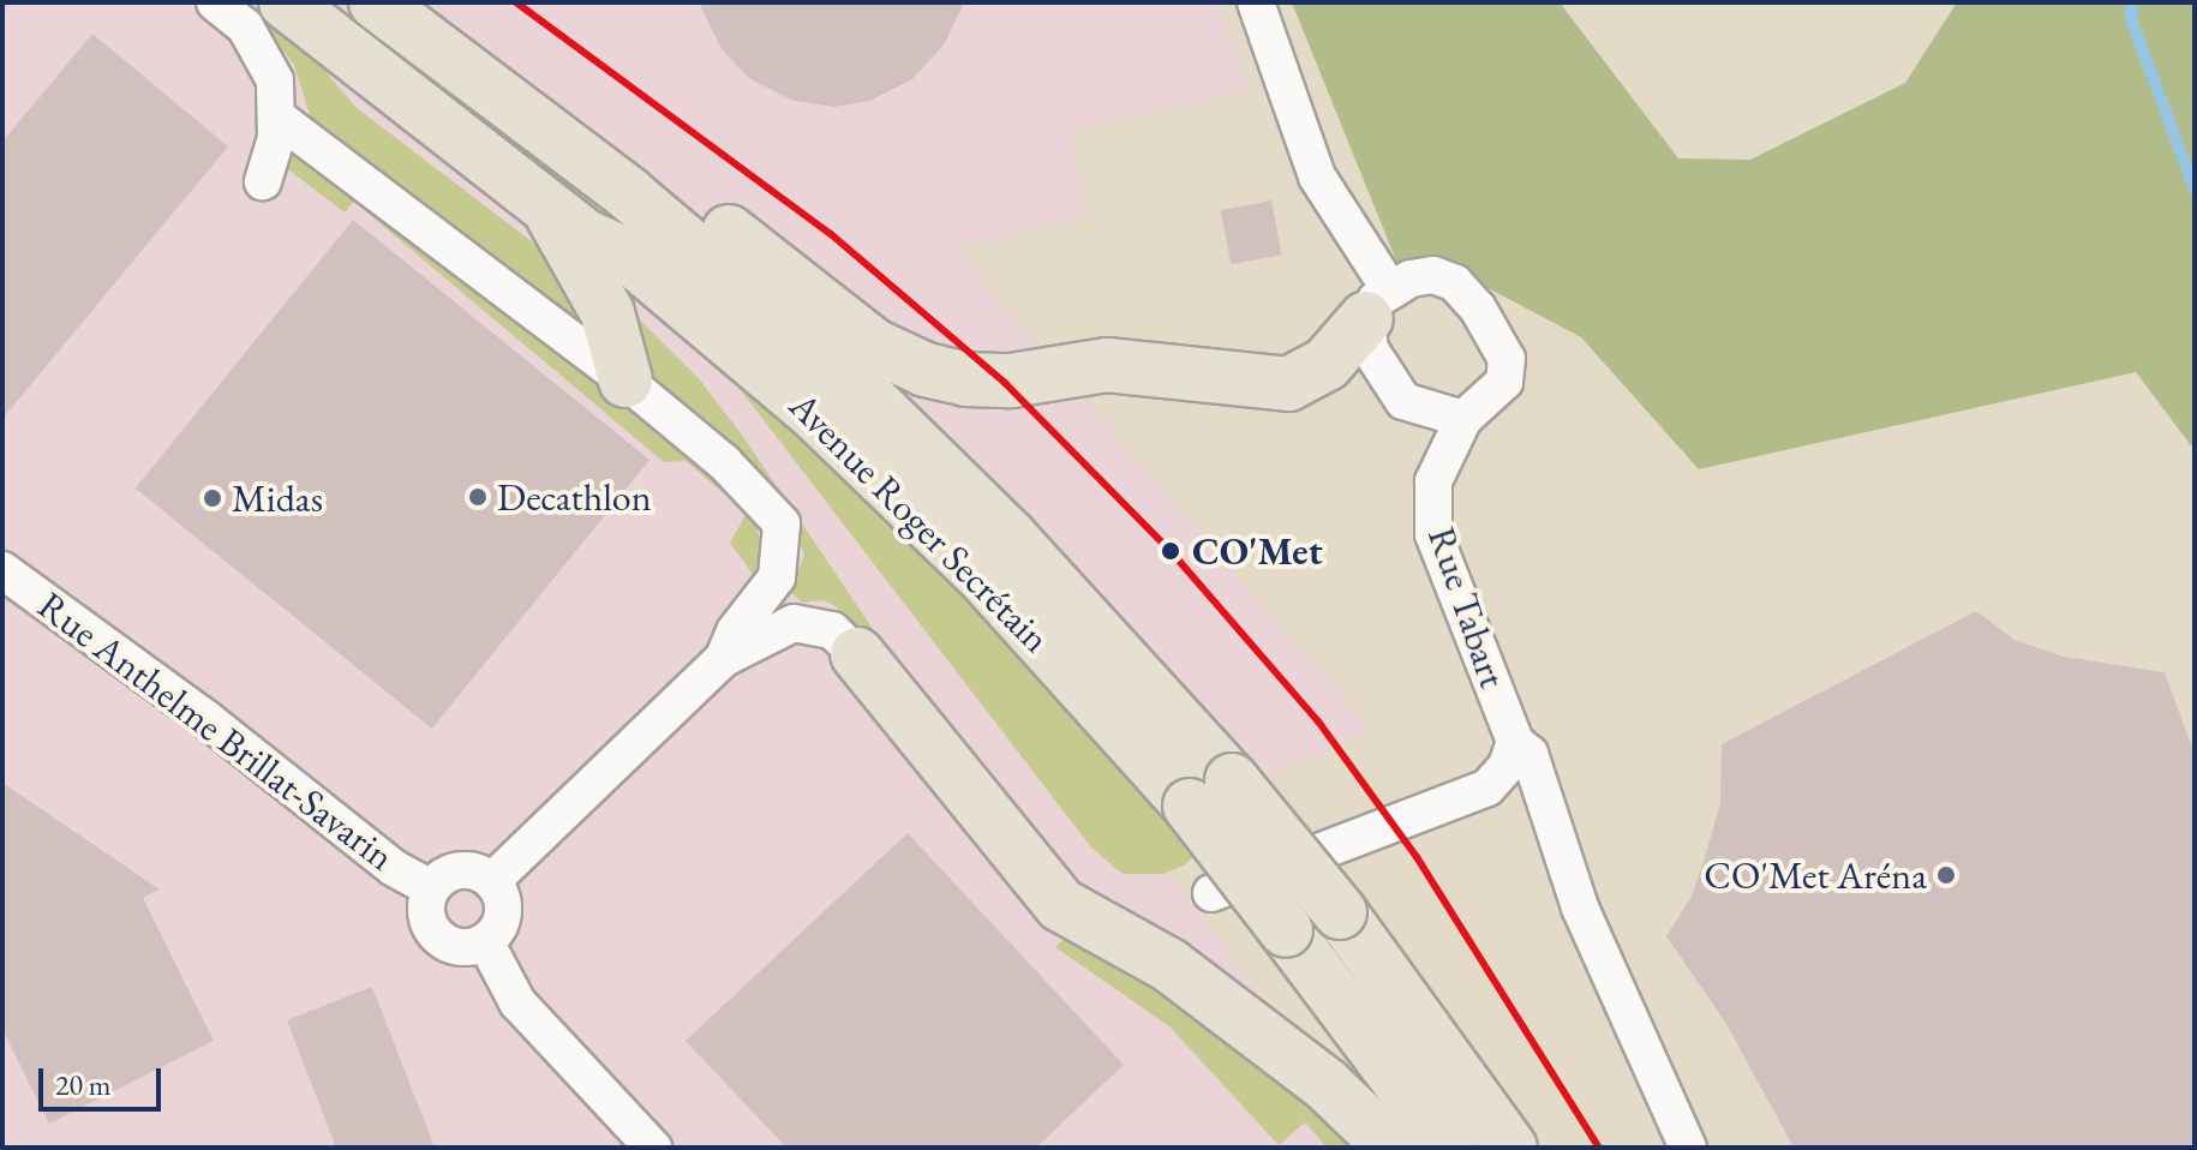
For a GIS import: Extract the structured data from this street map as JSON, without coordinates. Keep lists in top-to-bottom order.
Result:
{
  "streets": {
    "main road": ["Avenue Roger Secrétain"],
    "street": ["Rue Tabart", "Rue Anthelme Brillat-Savarin"]
  },
  "places": [
    "Decathlon",
    "Midas",
    "CO'Met",
    "CO'Met Aréna"
  ],
  "scale_bar": "20 m"
}
